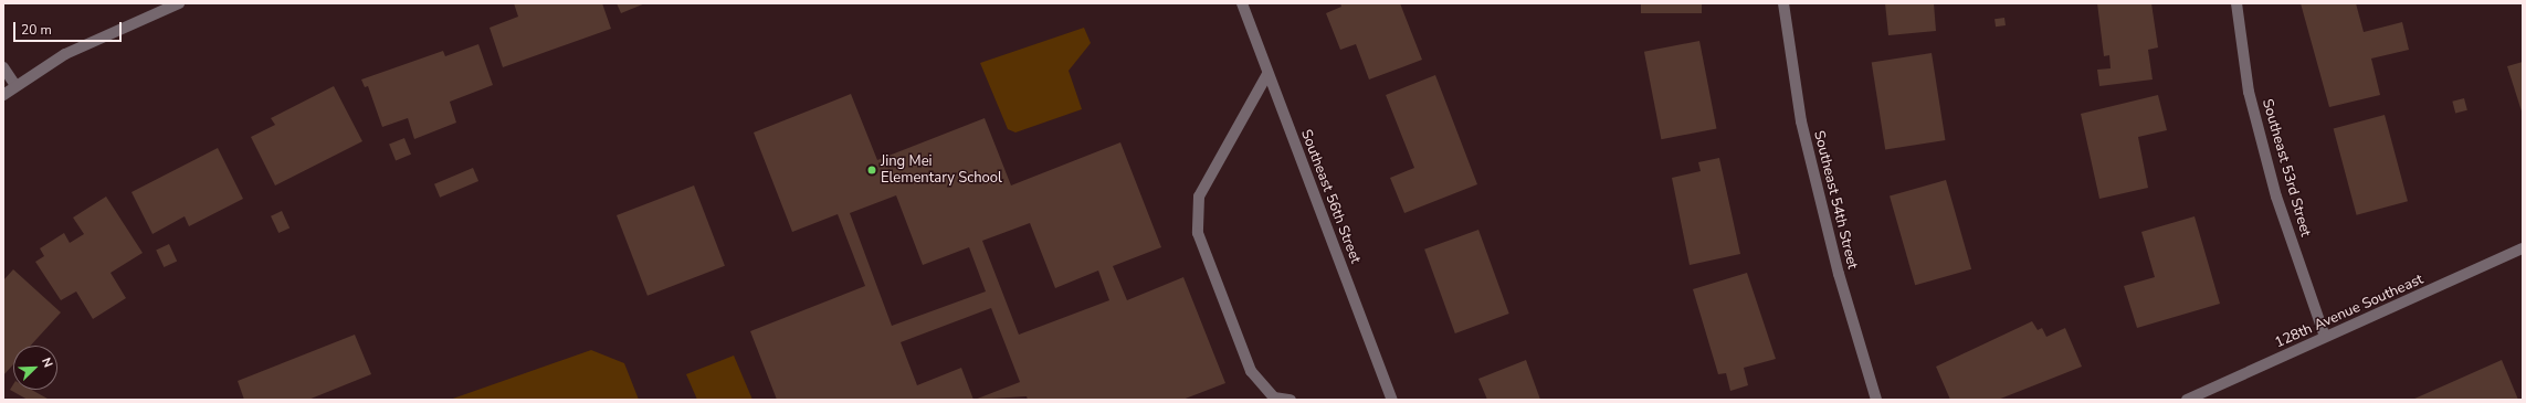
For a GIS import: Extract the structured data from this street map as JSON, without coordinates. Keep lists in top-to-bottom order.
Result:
{
  "streets": {
    "street": [
      "Southeast 53rd Street",
      "Southeast 56th Street",
      "Southeast 54th Street",
      "128th Avenue Southeast"
    ]
  },
  "crossings": [
    ["Southeast 53rd Street", "128th Avenue Southeast"]
  ],
  "places": ["Jing Mei Elementary School"],
  "scale_bar": "20 m",
  "north": "top right"
}
